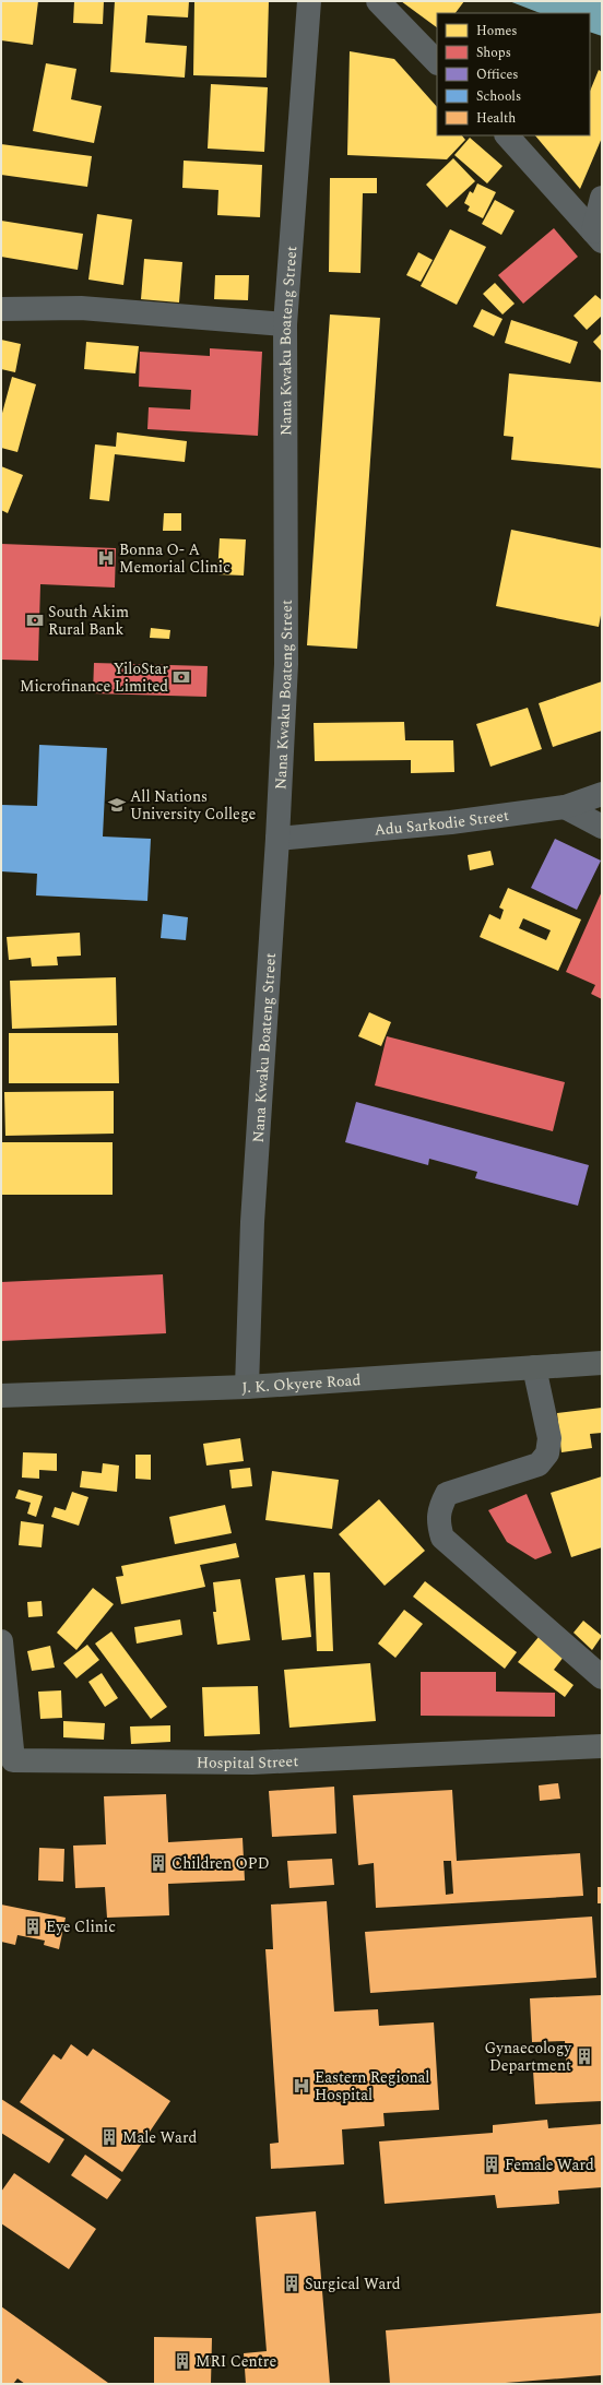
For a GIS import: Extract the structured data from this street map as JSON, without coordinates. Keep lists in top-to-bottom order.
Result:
{
  "streets": {
    "main road": ["J. K. Okyere Road"],
    "street": ["Nana Kwaku Boateng Street", "Adu Sarkodie Street", "Hospital Street"]
  },
  "crossings": [
    ["Nana Kwaku Boateng Street", "Adu Sarkodie Street"],
    ["Nana Kwaku Boateng Street", "J. K. Okyere Road"]
  ],
  "places": {
    "hospital": ["Bonna O- A Memorial Clinic", "Eastern Regional Hospital"],
    "bank": ["South Akim Rural Bank", "YiloStar Microfinance Limited"],
    "school or university": ["All Nations University College"],
    "building": [
      "Children OPD",
      "Eye Clinic",
      "Gynaecology Department",
      "Male Ward",
      "Female Ward",
      "Surgical Ward",
      "MRI Centre"
    ]
  },
  "legend": [
    "Homes",
    "Shops",
    "Offices",
    "Schools",
    "Health"
  ]
}
